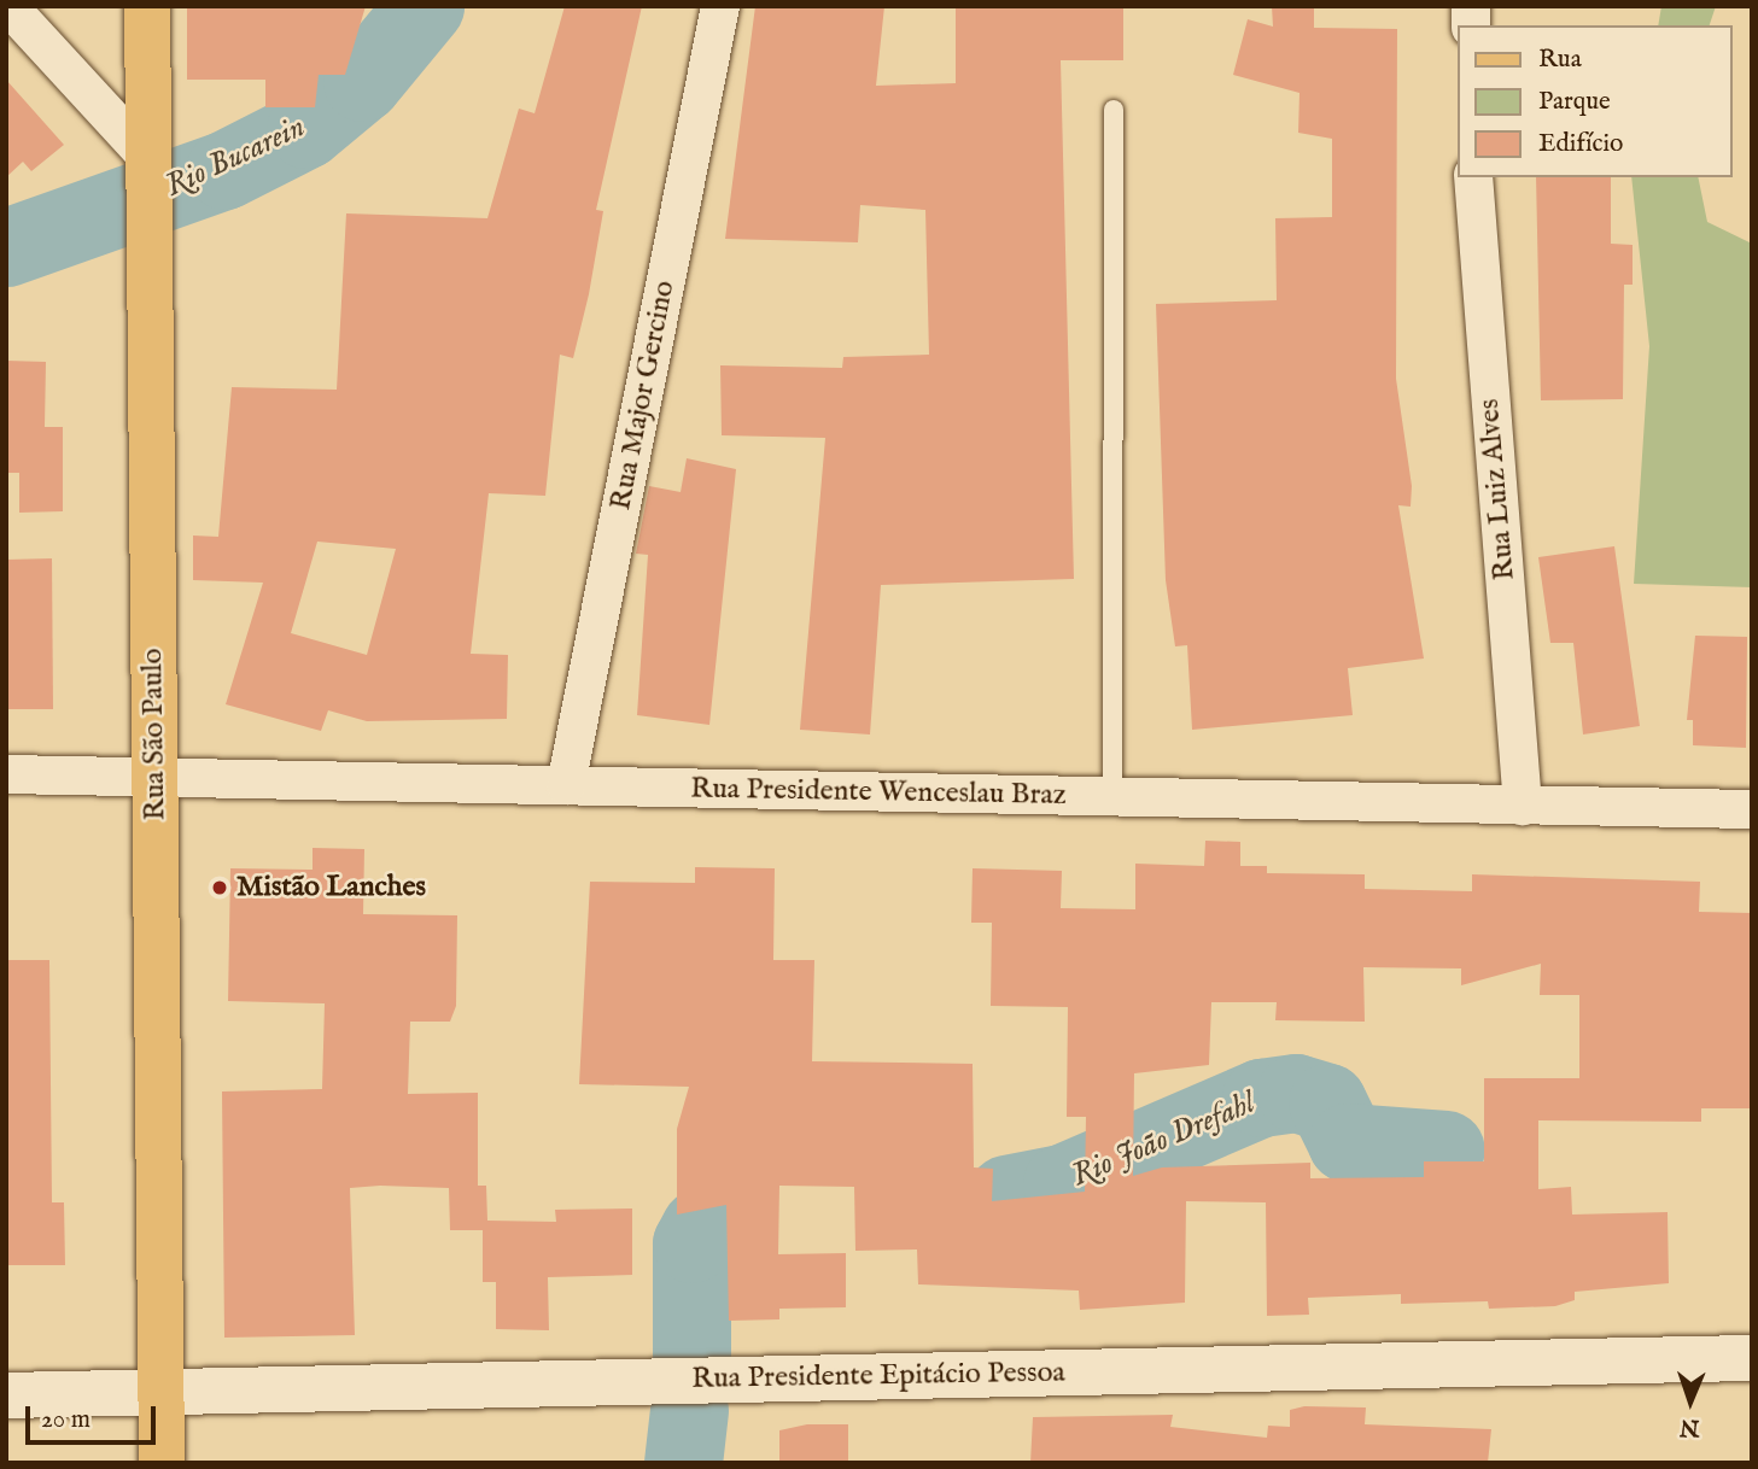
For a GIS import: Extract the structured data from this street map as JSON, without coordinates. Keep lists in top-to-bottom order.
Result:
{
  "streets": {
    "main road": ["Rua São Paulo"],
    "street": [
      "Rua Major Gercino",
      "Rua Luiz Alves",
      "Rua Presidente Wenceslau Braz",
      "Rua Presidente Epitácio Pessoa"
    ]
  },
  "crossings": [
    ["Rua Major Gercino", "Rua Presidente Wenceslau Braz"],
    ["Rua Luiz Alves", "Rua Presidente Wenceslau Braz"],
    ["Rua São Paulo", "Rua Presidente Wenceslau Braz"],
    ["Rua São Paulo", "Rua Presidente Epitácio Pessoa"]
  ],
  "water": ["Rio Bucarein", "Rio João Drefahl"],
  "places": ["Mistão Lanches"],
  "legend": ["Rua", "Parque", "Edifício"],
  "scale_bar": "20 m",
  "north": "bottom"
}
